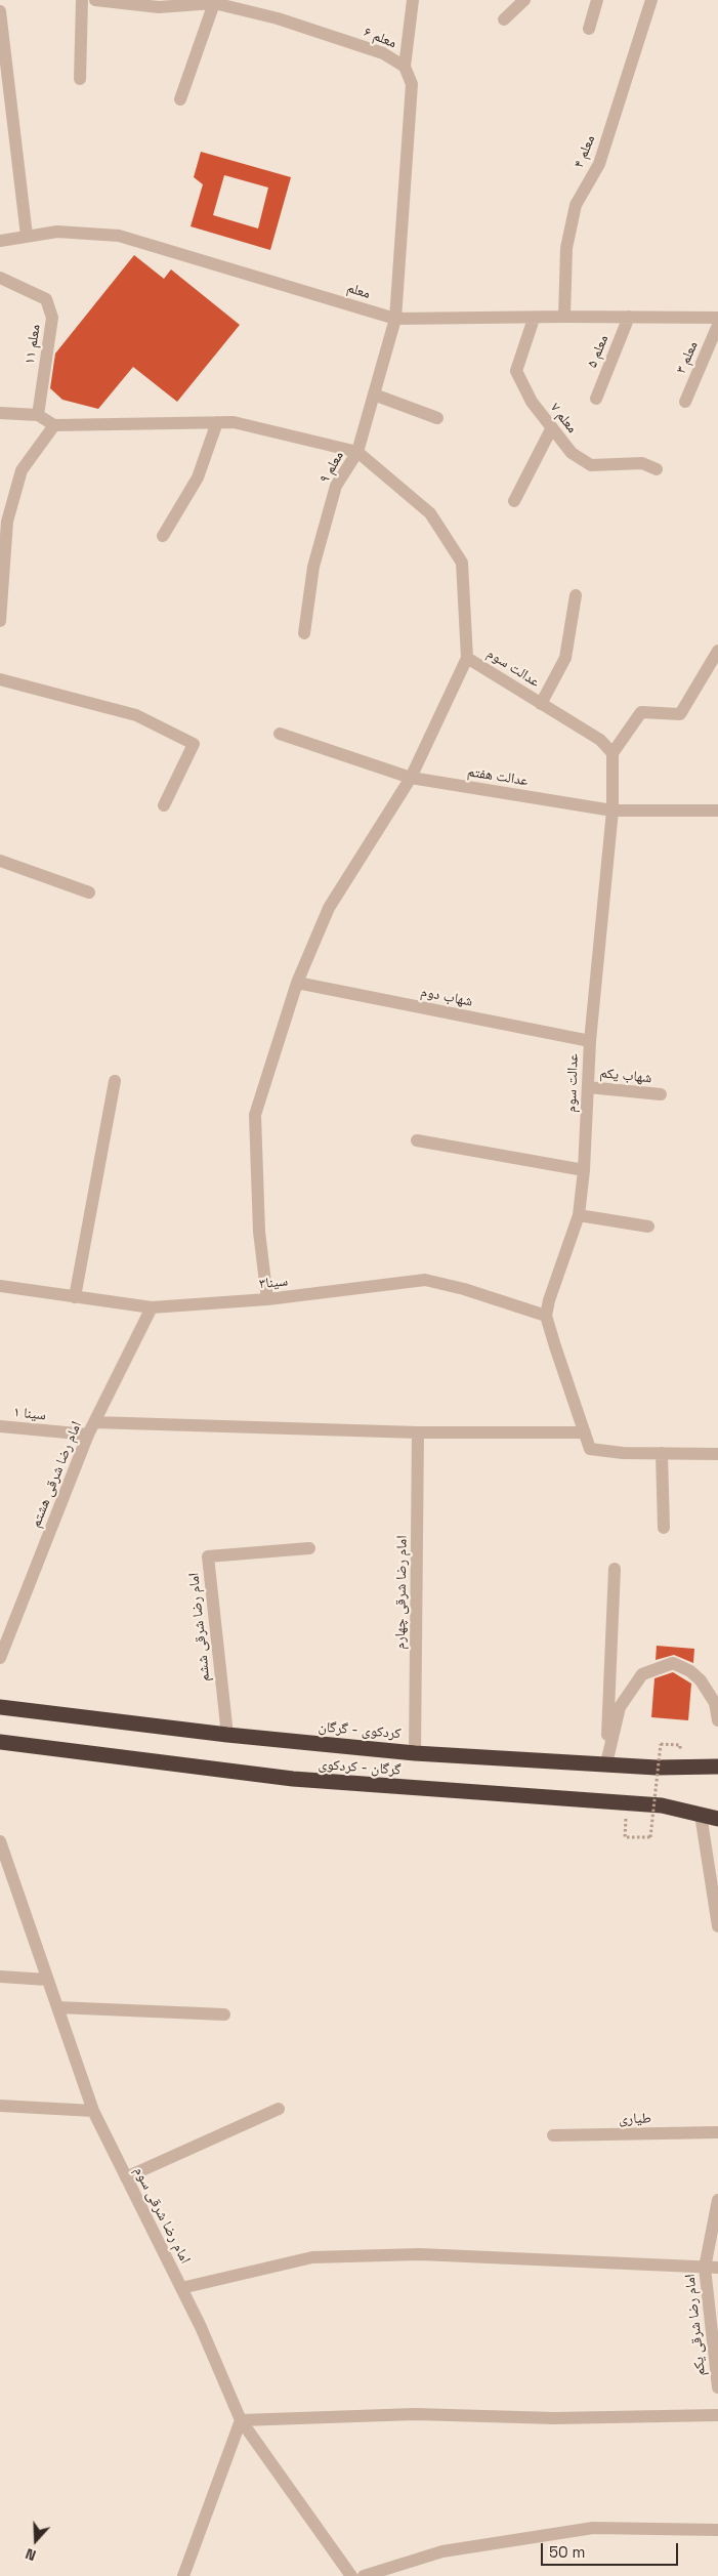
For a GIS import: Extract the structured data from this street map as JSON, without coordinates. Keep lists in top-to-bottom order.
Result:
{
  "streets": {
    "highway": ["کردکوی - گرگان", "گرگان - کردکوی"],
    "street": [
      "معلم ۶",
      "معلم ۴",
      "معلم",
      "معلم ۱۱",
      "معلم ۵",
      "معلم ۳",
      "معلم ۷",
      "معلم ۹",
      "عدالت سوم",
      "عدالت هفتم",
      "شهاب دوم",
      "شهاب یکم",
      "سینا۳",
      "سینا ۱",
      "امام رضا شرقی هشتم",
      "امام رضا شرقی چهارم",
      "امام رضا شرقی ششم",
      "طیاری",
      "امام رضا شرقی سوم",
      "امام رضا شرقی یکم"
    ]
  },
  "crossings": [
    ["معلم ۶", "معلم"],
    ["معلم ۶", "معلم ۹"],
    ["معلم ۴", "معلم"],
    ["معلم", "معلم ۵"],
    ["معلم", "معلم ۷"],
    ["معلم", "معلم ۹"],
    ["عدالت سوم", "عدالت هفتم"],
    ["عدالت سوم", "شهاب دوم"],
    ["عدالت سوم", "شهاب یکم"],
    ["عدالت سوم", "سینا۳"],
    ["سینا۳", "امام رضا شرقی هشتم"],
    ["سینا ۱", "امام رضا شرقی هشتم"],
    ["امام رضا شرقی چهارم", "کردکوی - گرگان"],
    ["امام رضا شرقی ششم", "کردکوی - گرگان"]
  ],
  "scale_bar": "50 m",
  "north": "bottom"
}
